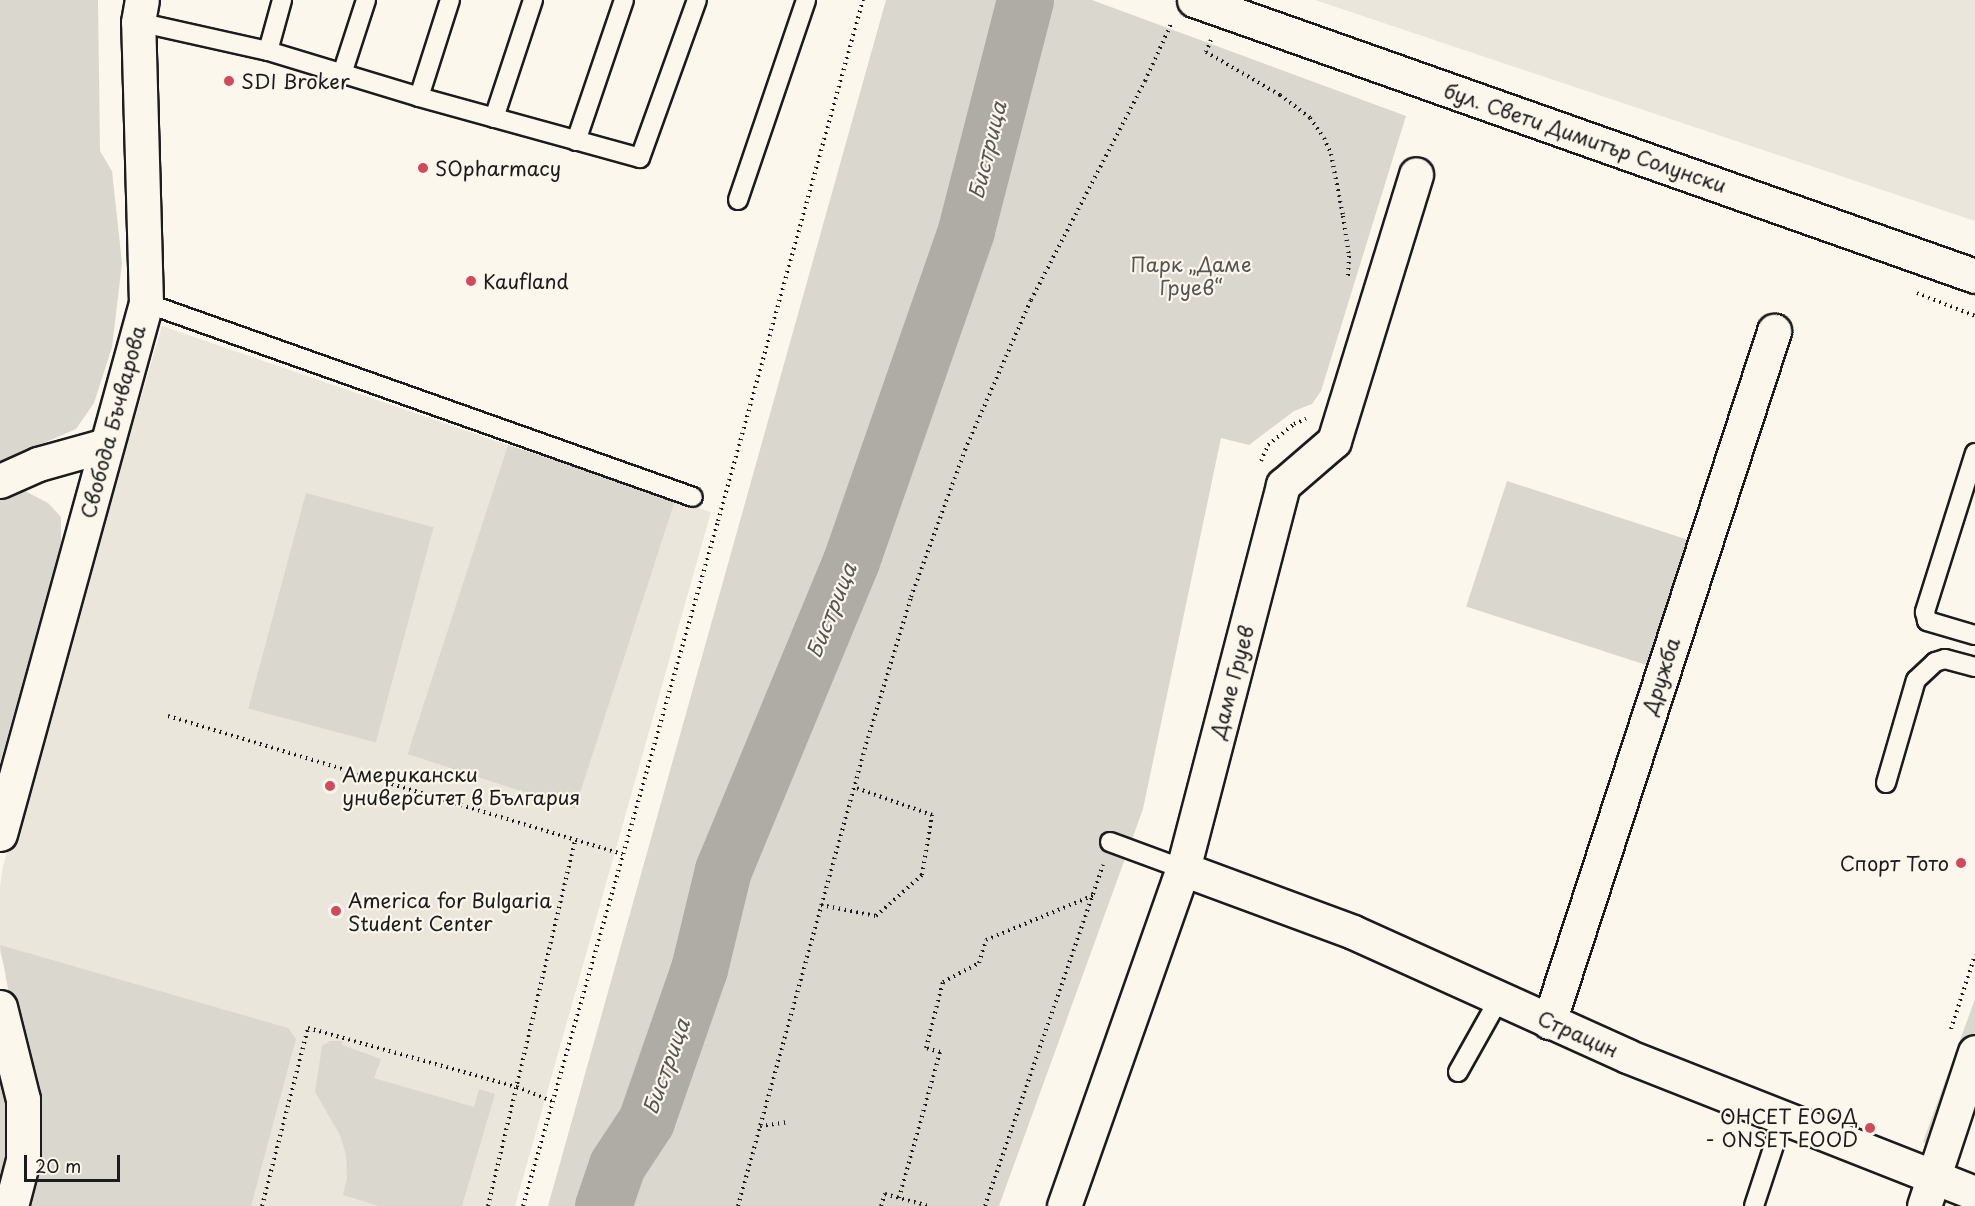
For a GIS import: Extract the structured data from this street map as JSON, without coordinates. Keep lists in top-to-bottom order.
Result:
{
  "streets": {
    "street": [
      "бул. Свети Димитър Солунски",
      "Свобода Бъчварова",
      "Дружба",
      "Даме Груев",
      "Страцин"
    ]
  },
  "crossings": [
    ["Дружба", "Страцин"],
    ["Даме Груев", "Страцин"]
  ],
  "water": ["Бистрица"],
  "parks": ["Парк „Даме Груев“"],
  "places": [
    "SDI Broker",
    "SOpharmacy",
    "Kaufland",
    "Американски университет в България",
    "Спорт Тото",
    "America for Bulgaria Student Center",
    "ОНСЕТ ЕООД - ONSET EOOD"
  ],
  "scale_bar": "20 m"
}
